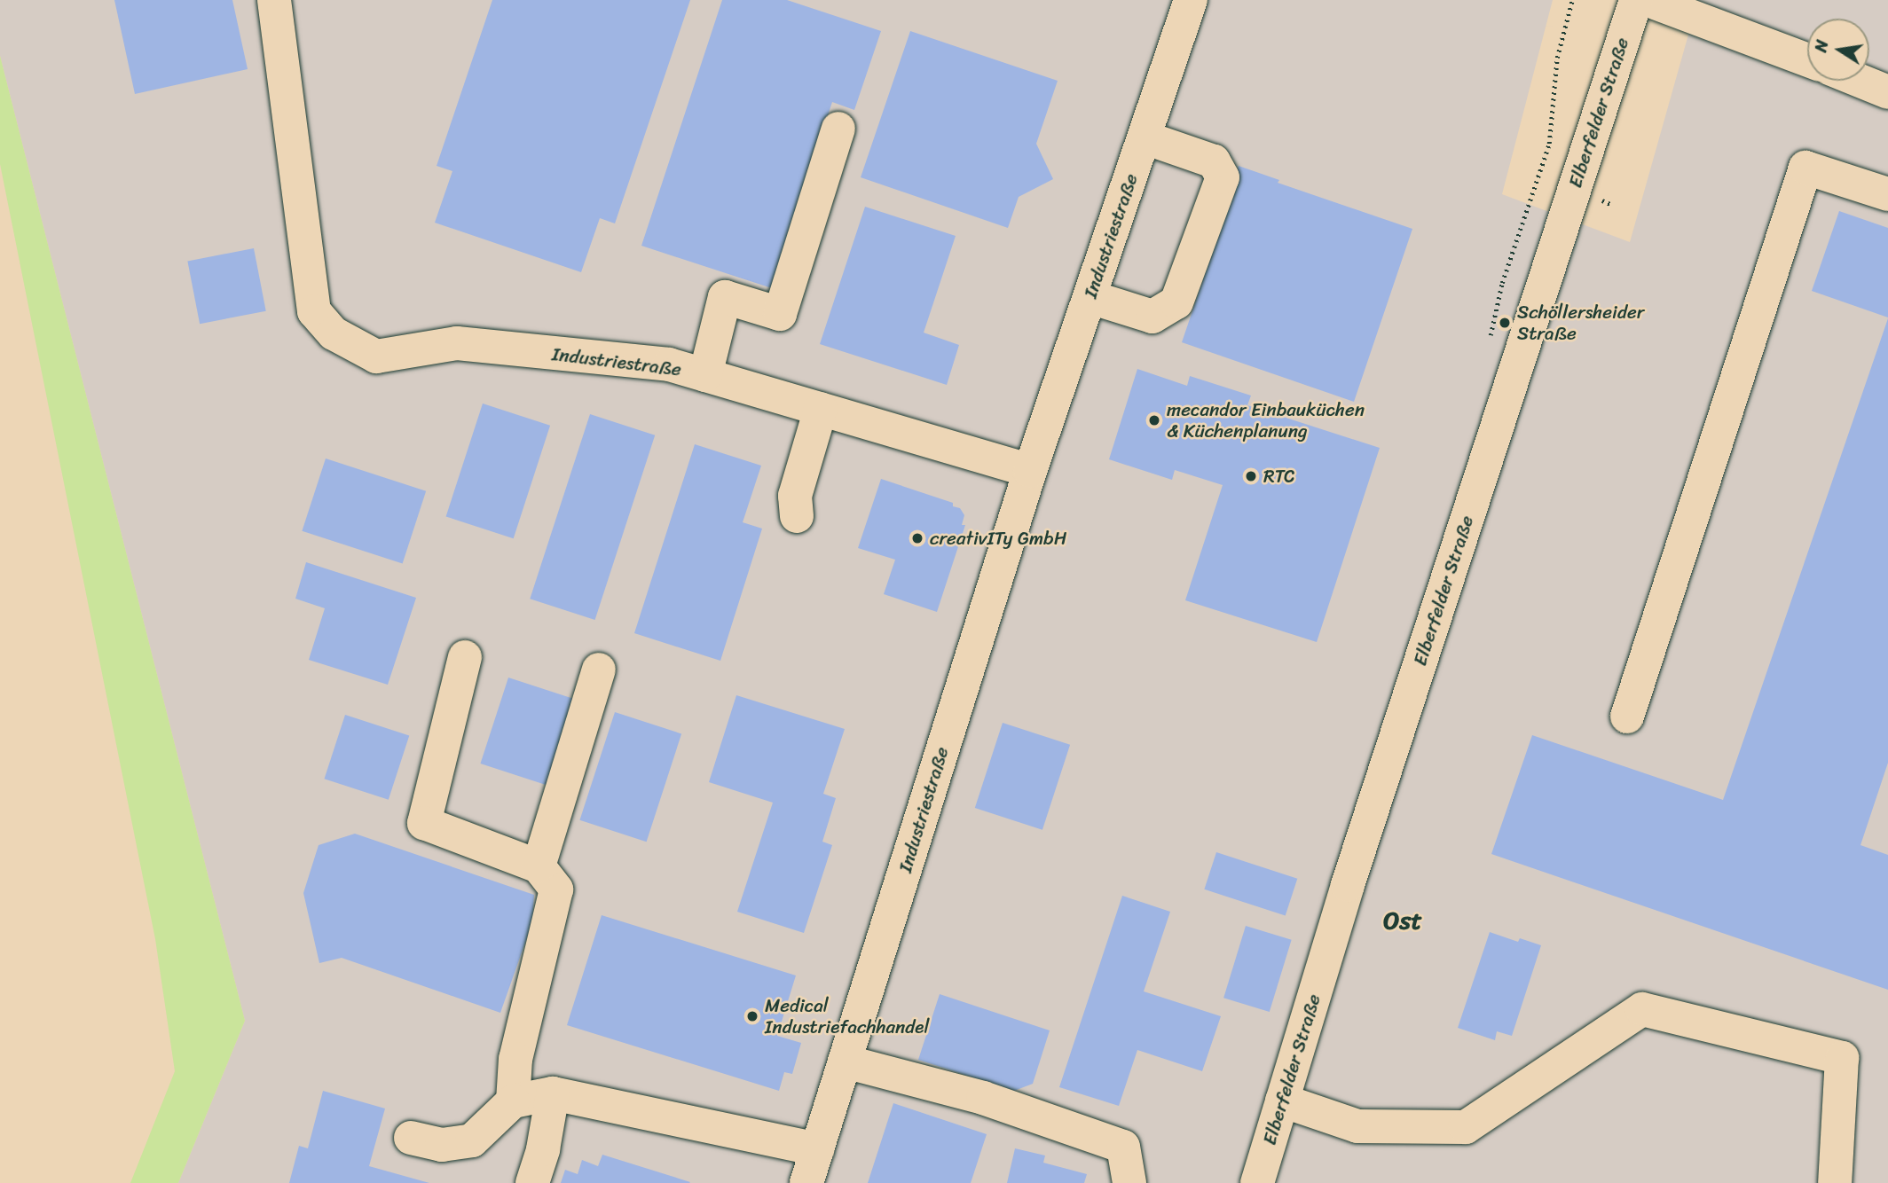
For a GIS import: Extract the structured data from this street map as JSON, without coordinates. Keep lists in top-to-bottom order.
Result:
{
  "streets": {
    "street": ["Elberfelder Straße", "Industriestraße"]
  },
  "districts": ["Ost"],
  "places": [
    "Schöllersheider Straße",
    "mecandor Einbauküchen & Küchenplanung",
    "RTC",
    "creativITy GmbH",
    "Medical Industriefachhandel"
  ],
  "north": "left"
}
